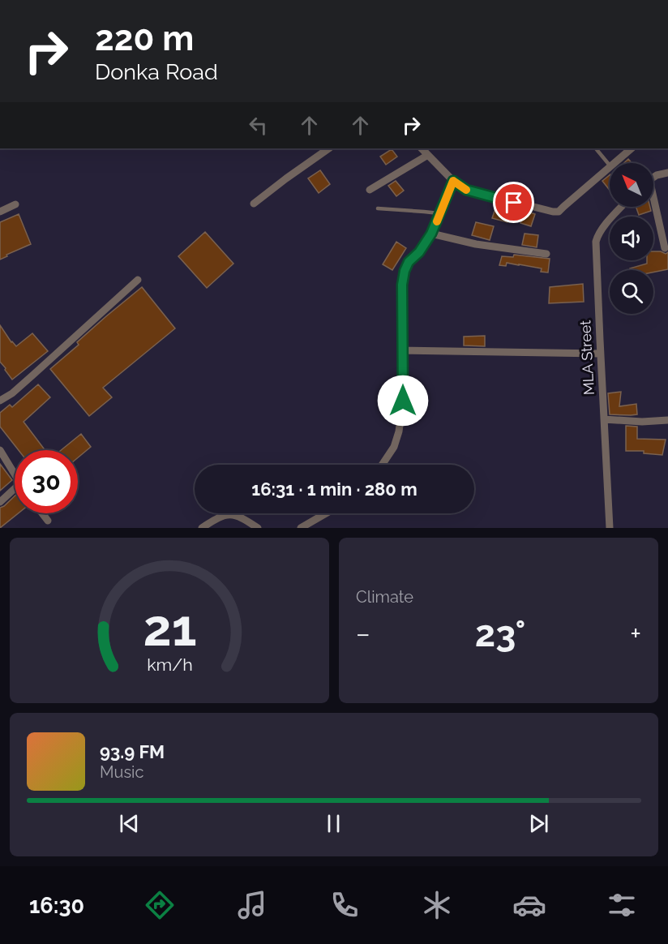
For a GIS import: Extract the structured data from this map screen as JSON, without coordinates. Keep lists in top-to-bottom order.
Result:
{
  "streets": {
    "street": ["MLA Street"]
  },
  "north": "top left",
  "page": {
    "turn": ["220 m", "Donka Road"],
    "limit": "30",
    "trip": "16:31 · 1 min · 280 m",
    "tile": "Climate",
    "heat": ["−", "23°", "+"],
    "song": ["93.9 FM", "Music"],
    "tabs": "16:30",
    "gauge": ["21", "km/h"]
  }
}
